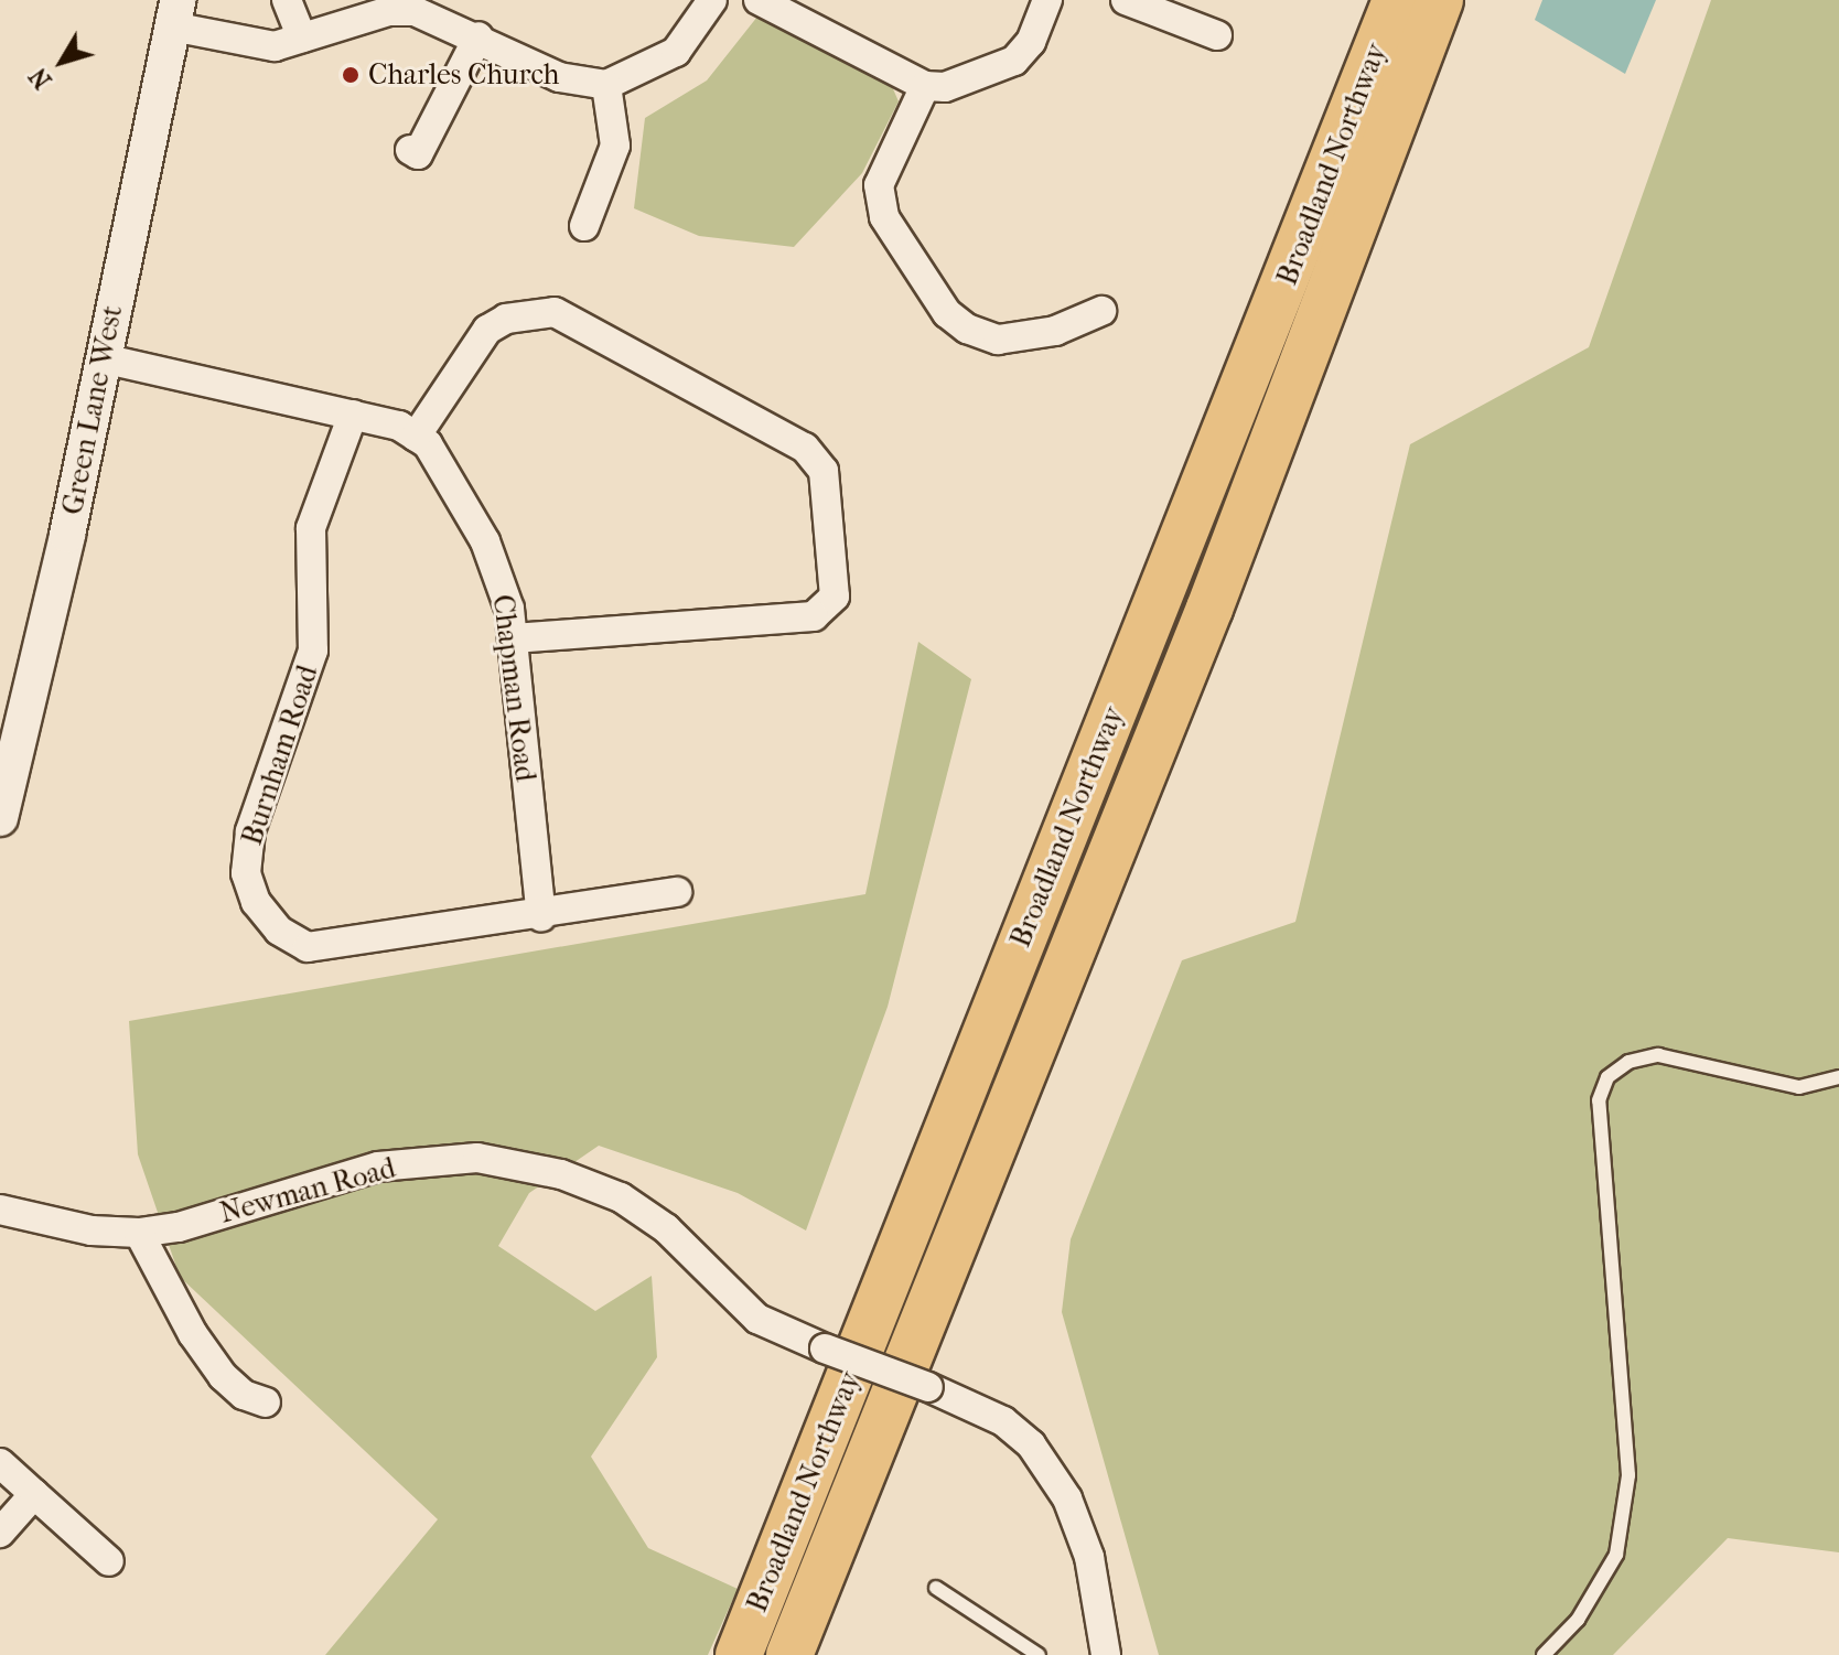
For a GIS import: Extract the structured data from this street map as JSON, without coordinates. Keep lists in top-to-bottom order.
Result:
{
  "streets": {
    "highway": ["Broadland Northway"],
    "street": [
      "Green Lane West",
      "Chapman Road",
      "Burnham Road",
      "Newman Road"
    ]
  },
  "crossings": [
    ["Green Lane West", "Chapman Road"],
    ["Chapman Road", "Burnham Road"]
  ],
  "places": ["Charles Church"],
  "north": "bottom left"
}
